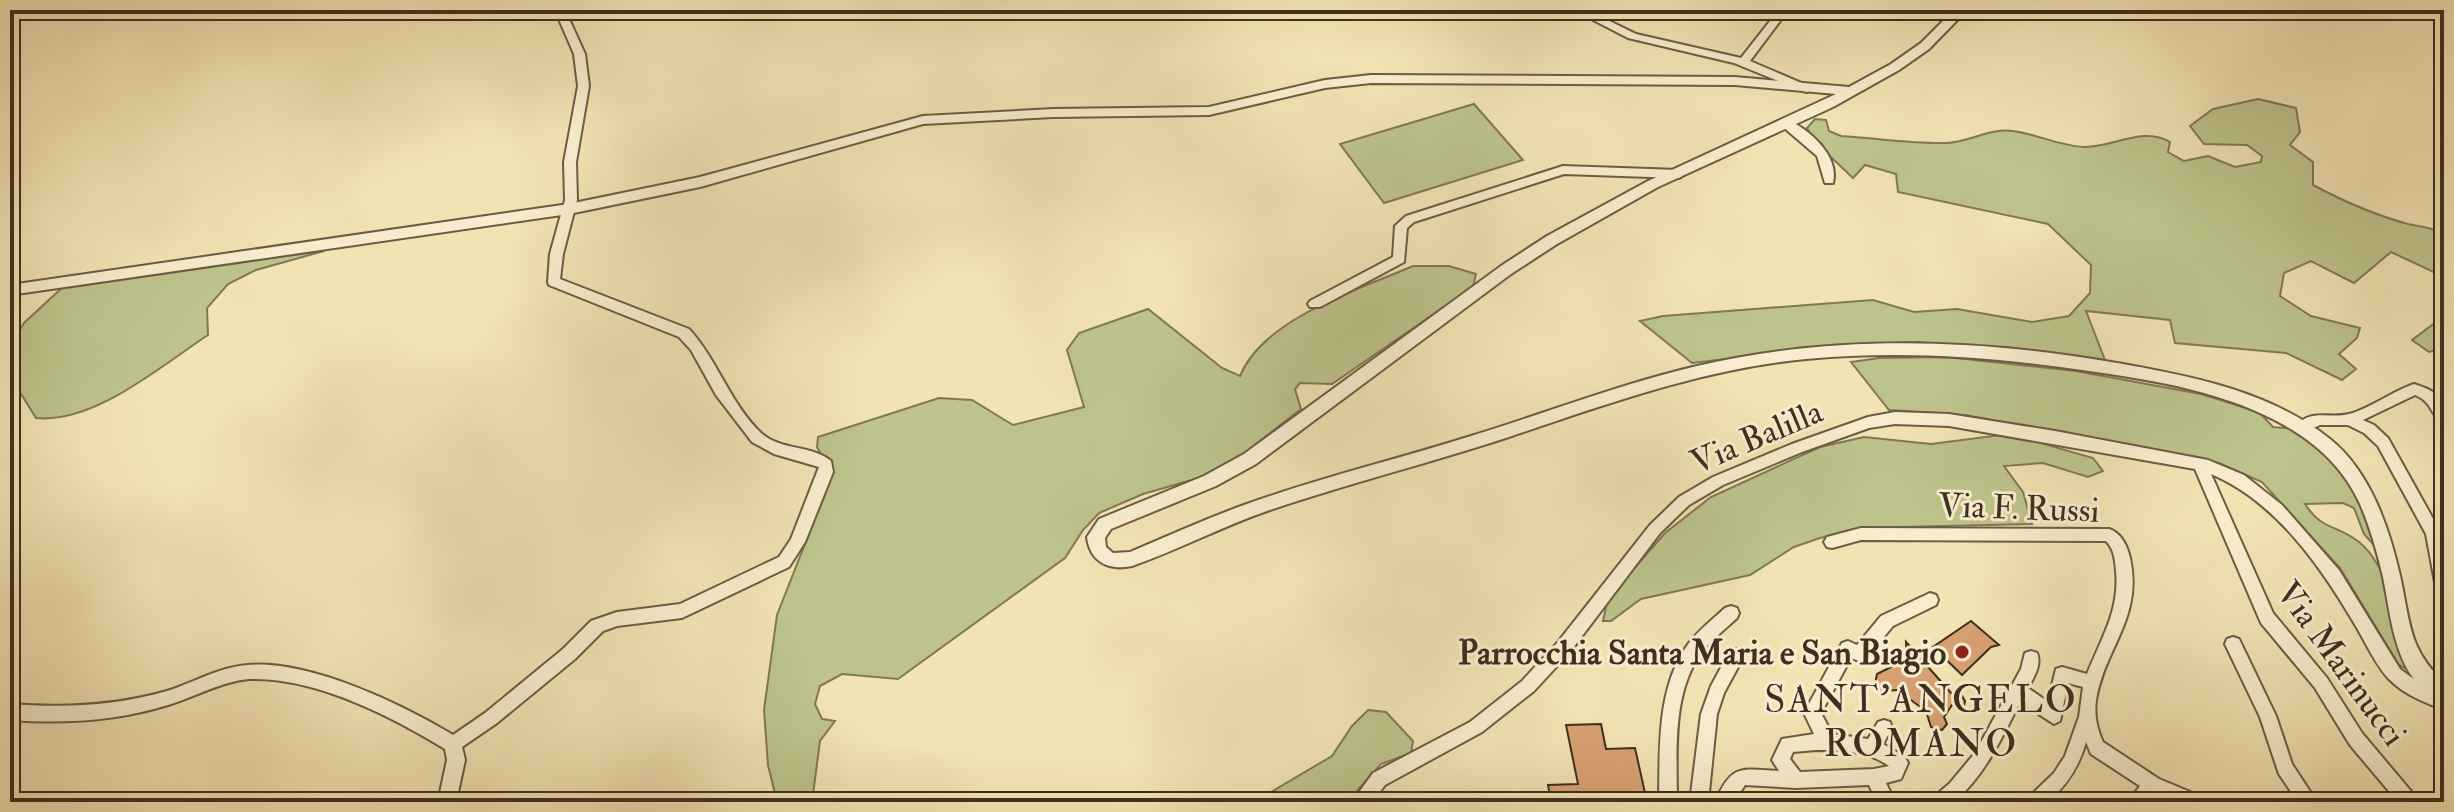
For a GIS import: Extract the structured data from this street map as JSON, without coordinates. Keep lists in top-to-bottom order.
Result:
{
  "streets": {
    "street": ["Via Balilla", "Via F. Russi", "Via Marinucci"]
  },
  "crossings": [
    ["Via Balilla", "Via Marinucci"]
  ],
  "districts": ["SANT'ANGELO ROMANO"],
  "places": ["Parrocchia Santa Maria e San Biagio"]
}
